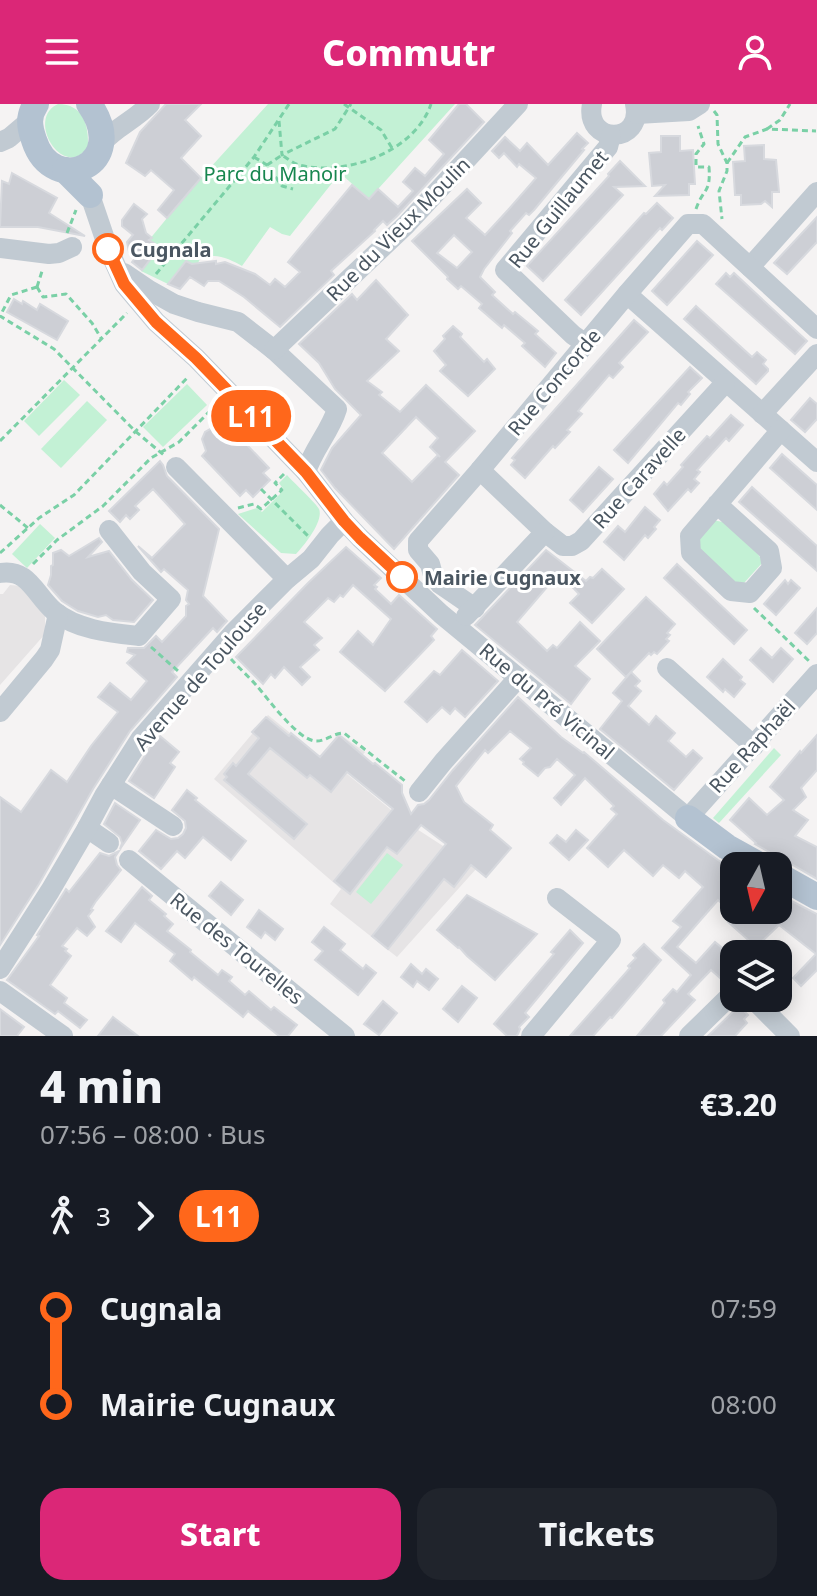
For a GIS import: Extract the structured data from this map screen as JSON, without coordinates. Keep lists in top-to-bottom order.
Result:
{
  "streets": {
    "main road": ["Rue du Pré Vicinal"],
    "street": [
      "Rue Guillaumet",
      "Rue du Vieux Moulin",
      "Rue Concorde",
      "Rue Caravelle",
      "Avenue de Toulouse",
      "Rue Raphaël",
      "Rue des Tourelles"
    ]
  },
  "crossings": [
    ["Rue Guillaumet", "Rue Concorde"],
    ["Avenue de Toulouse", "Rue du Pré Vicinal"],
    ["Rue du Pré Vicinal", "Rue Raphaël"]
  ],
  "parks": ["Parc du Manoir"],
  "places": ["Cugnala", "Mairie Cugnaux"],
  "lines": ["bus line L11"],
  "north": "bottom",
  "page": {
    "header": "Commutr",
    "on_map": "L11",
    "heading": ["4 min", "07:56 – 08:00 · Bus", "€3.20"],
    "legs": ["3", "L11"],
    "list": [
      {
        "name": "Cugnala",
        "value": "07:59"
      },
      {
        "name": "Mairie Cugnaux",
        "value": "08:00"
      }
    ],
    "buttons": ["Start", "Tickets"]
  }
}
